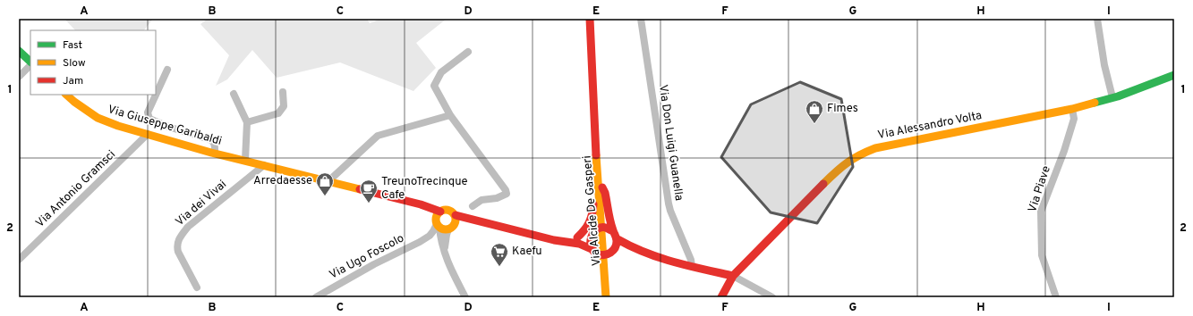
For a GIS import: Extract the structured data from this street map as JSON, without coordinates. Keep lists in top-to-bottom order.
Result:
{
  "streets": {
    "street": [
      "Via Giuseppe Garibaldi",
      "Via Alessandro Volta",
      "Via Don Luigi Guanella",
      "Via Antonio Gramsci",
      "Via Piave",
      "Via dei Vivai",
      "Via Alcide De Gasperi",
      "Via Ugo Foscolo"
    ]
  },
  "crossings": [
    ["Via Giuseppe Garibaldi", "Via Antonio Gramsci"],
    ["Via Giuseppe Garibaldi", "Via dei Vivai"],
    ["Via Giuseppe Garibaldi", "Via Ugo Foscolo"],
    ["Via Alessandro Volta", "Via Piave"]
  ],
  "places": {
    "shop": ["Fimes", "Arredaesse"],
    "cafe": ["TreunoTrecinque Cafe"],
    "supermarket": ["Kaefu"]
  },
  "legend": ["Fast", "Slow", "Jam"],
  "grid": {
    "columns": [
      "A",
      "B",
      "C",
      "D",
      "E",
      "F",
      "G",
      "H",
      "I"
    ],
    "rows": ["1", "2"]
  }
}
